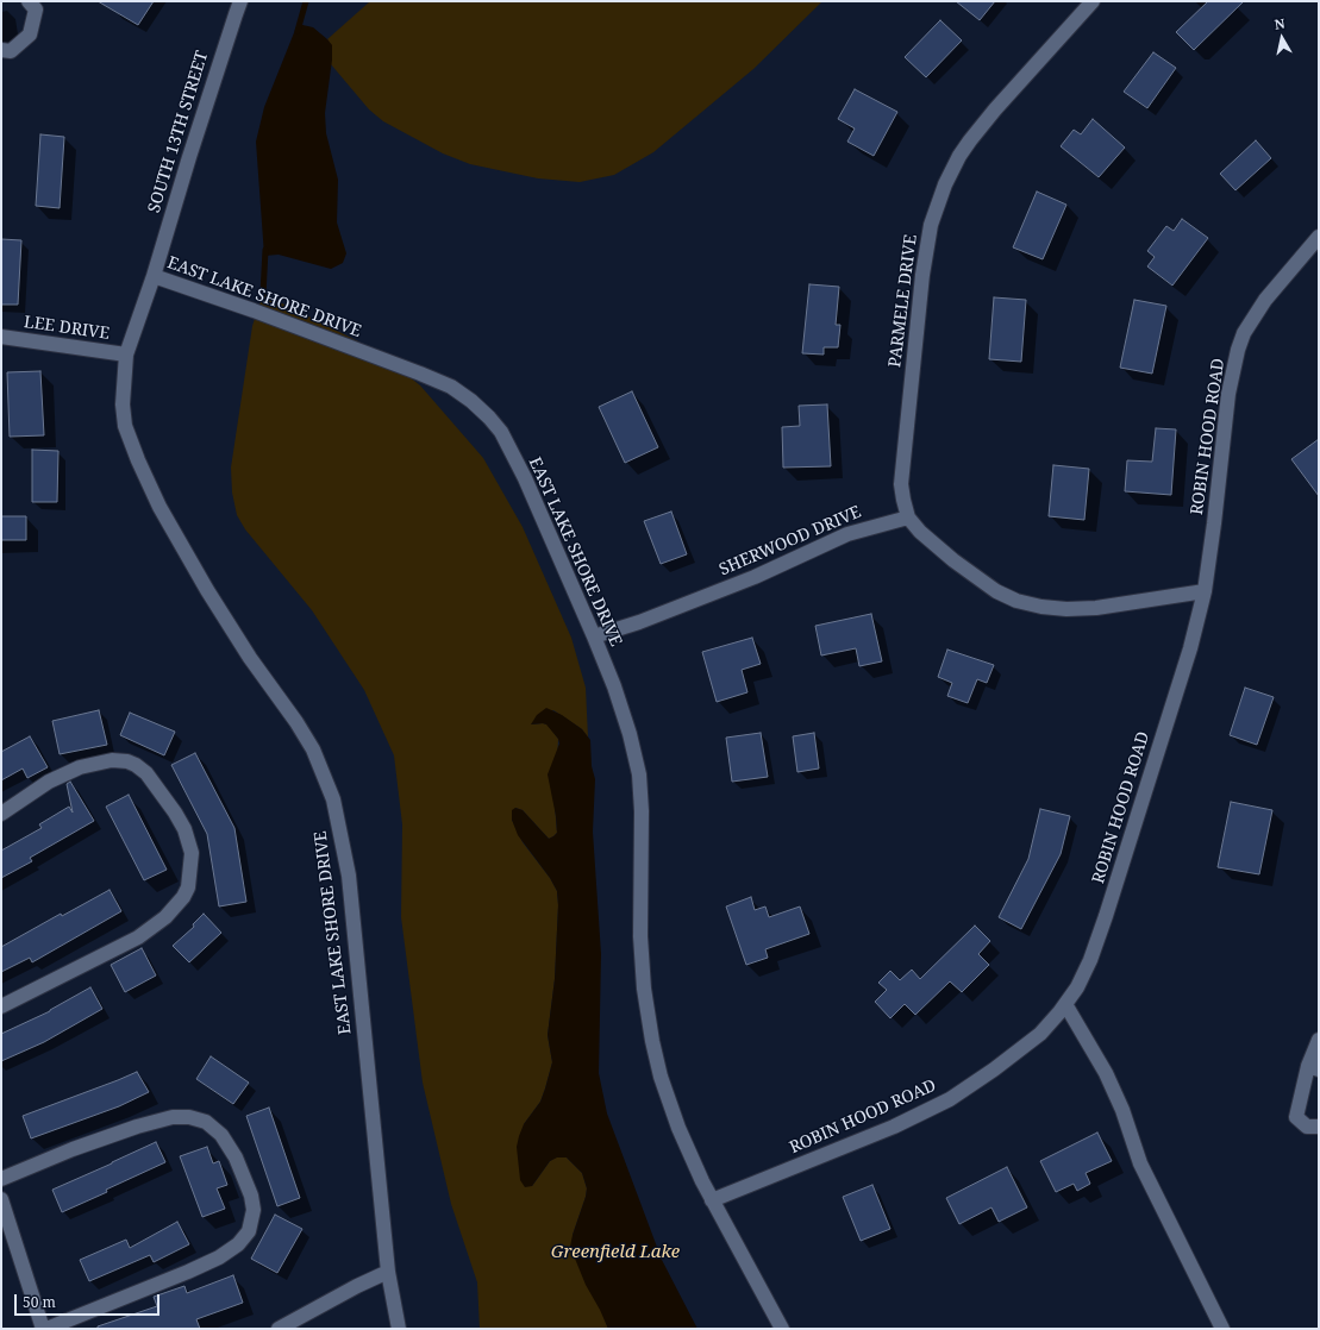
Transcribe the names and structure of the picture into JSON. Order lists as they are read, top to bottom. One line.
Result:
{"streets":{"street":["SOUTH 13TH STREET","EAST LAKE SHORE DRIVE","PARMELE DRIVE","LEE DRIVE","ROBIN HOOD ROAD","SHERWOOD DRIVE"]},"crossings":[["SOUTH 13TH STREET","EAST LAKE SHORE DRIVE"],["EAST LAKE SHORE DRIVE","LEE DRIVE"],["EAST LAKE SHORE DRIVE","ROBIN HOOD ROAD"],["EAST LAKE SHORE DRIVE","SHERWOOD DRIVE"],["PARMELE DRIVE","SHERWOOD DRIVE"]],"water":["Greenfield Lake"],"scale_bar":"50 m","north":"top"}
